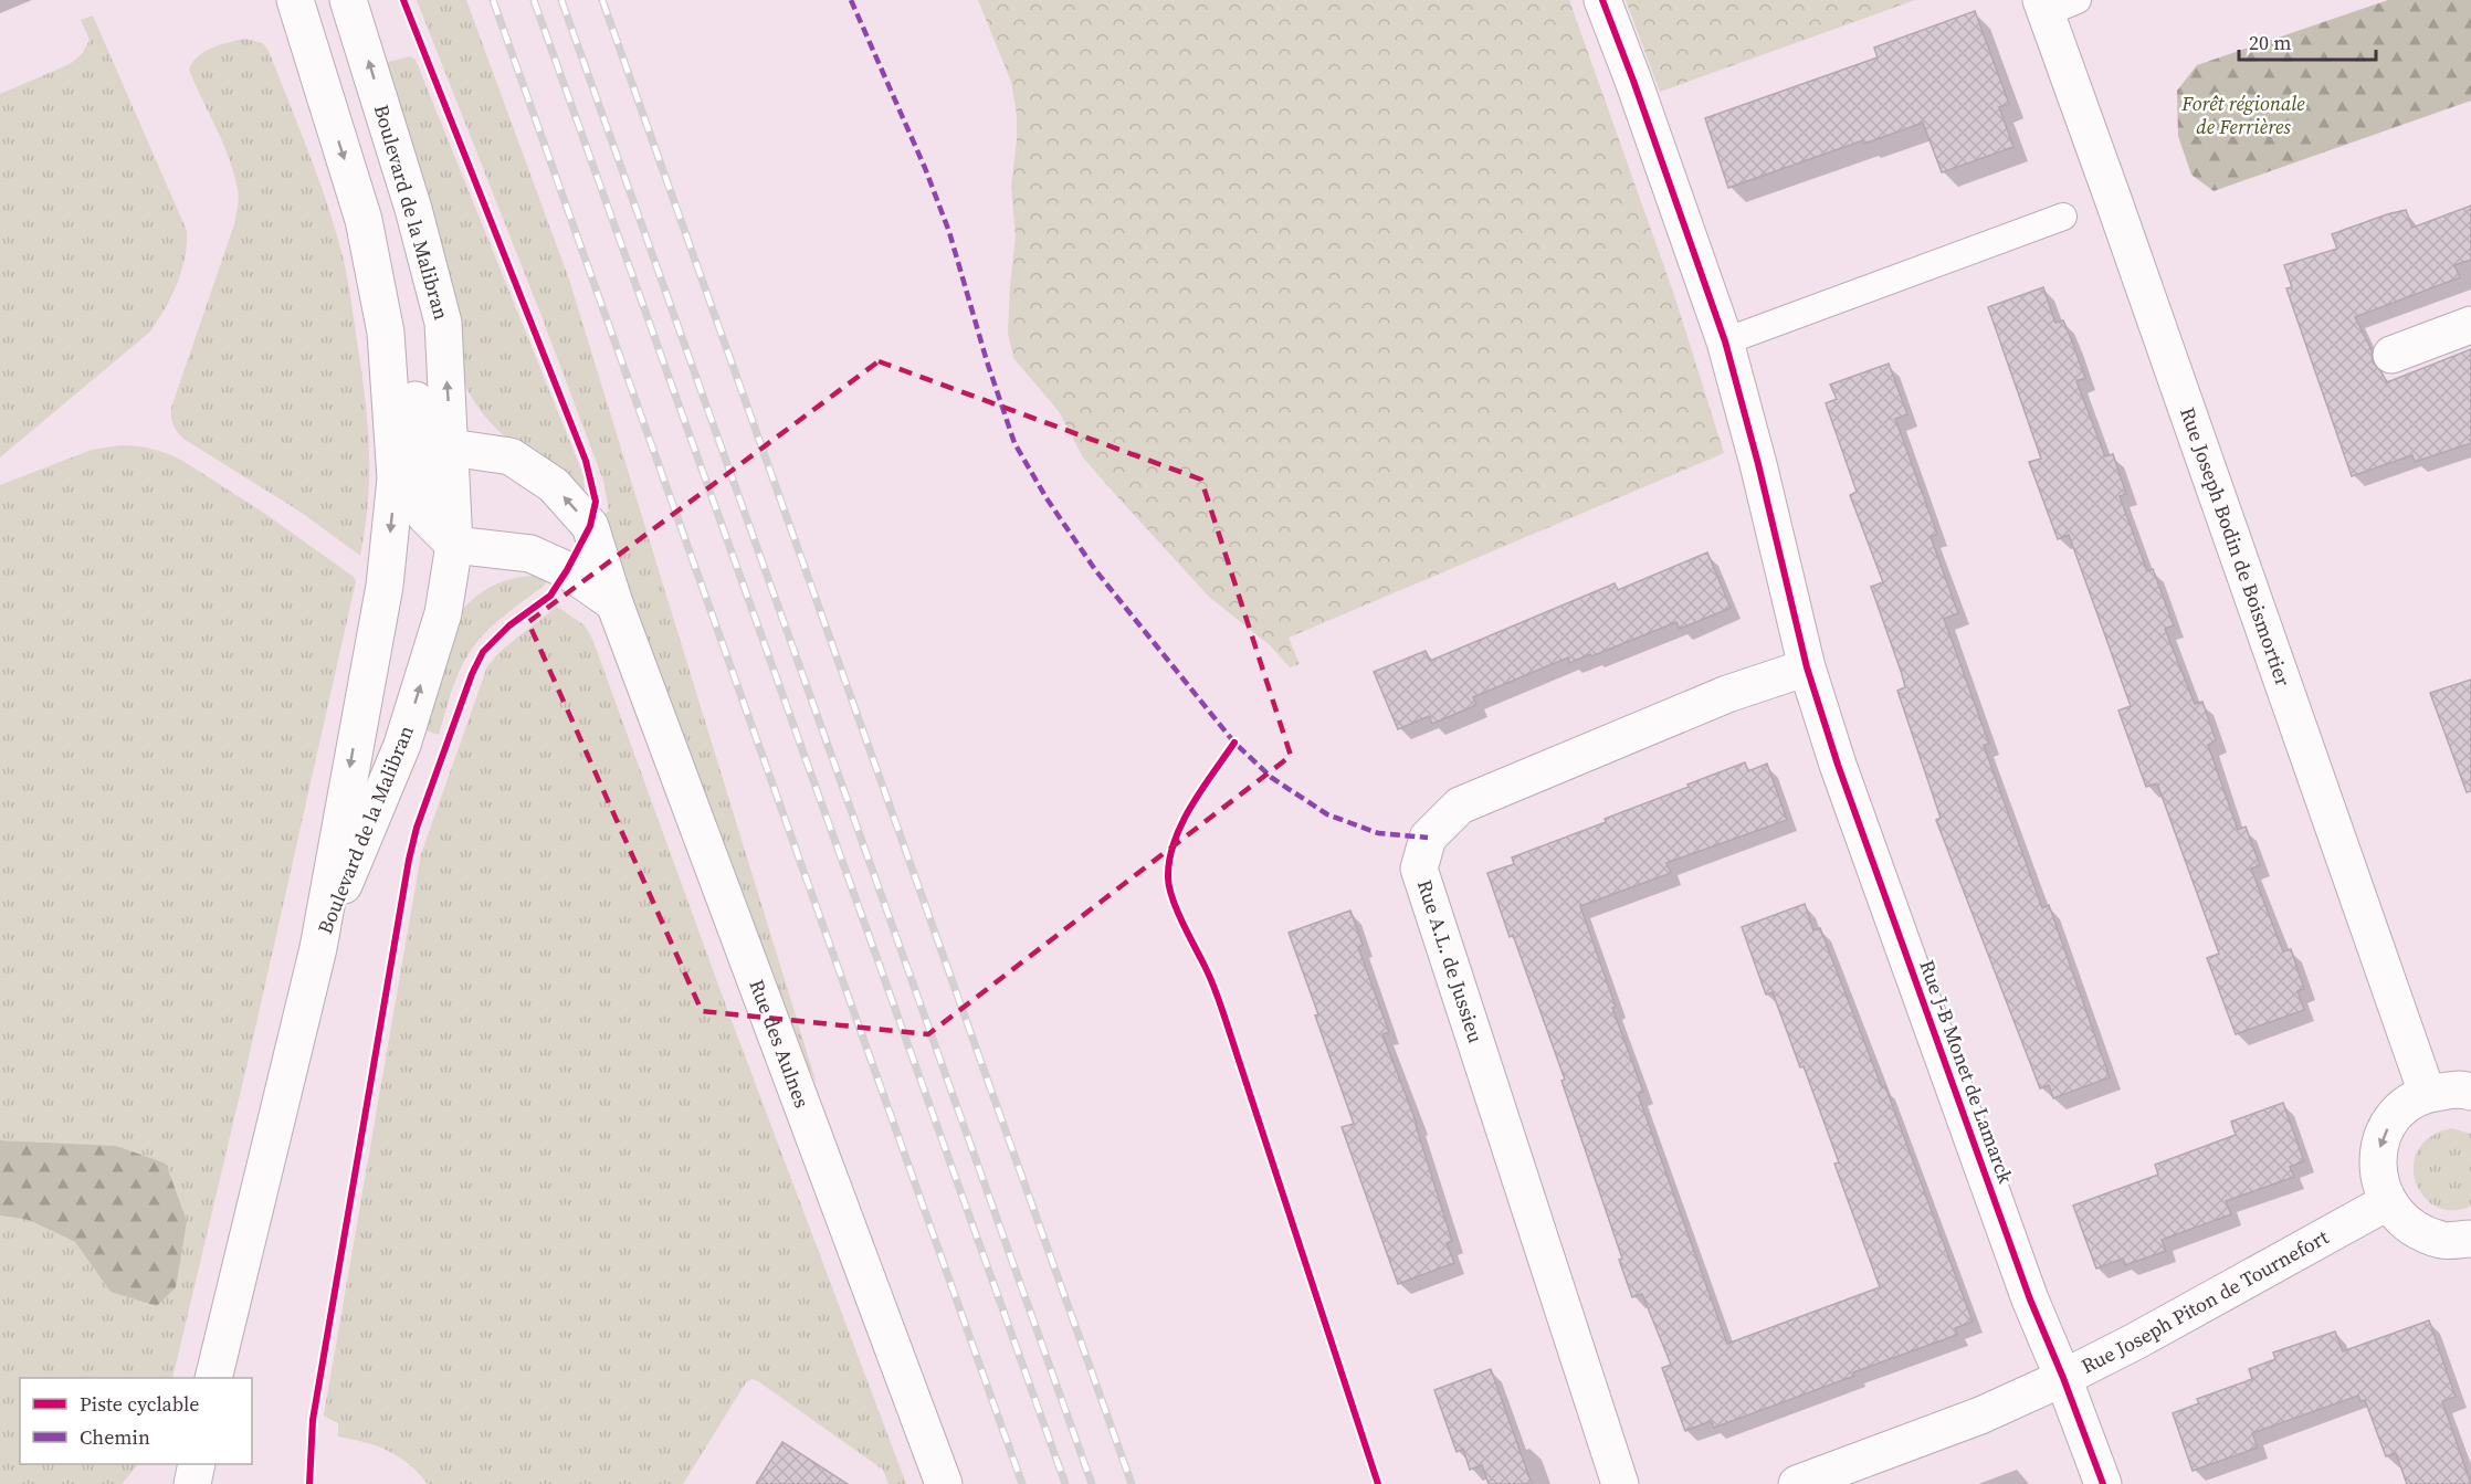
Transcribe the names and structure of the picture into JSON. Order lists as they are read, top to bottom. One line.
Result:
{"streets":{"street":["Boulevard de la Malibran","Rue Joseph Bodin de Boismortier","Rue A.L. de Jussieu","Rue des Aulnes","Rue J-B Monet de Lamarck","Rue Joseph Piton de Tournefort"]},"crossings":[["Boulevard de la Malibran","Rue des Aulnes"],["Rue A.L. de Jussieu","Rue J-B Monet de Lamarck"],["Rue J-B Monet de Lamarck","Rue Joseph Piton de Tournefort"]],"parks":["Forêt régionale de Ferrières"],"legend":["Piste cyclable","Chemin"],"scale_bar":"20 m"}
